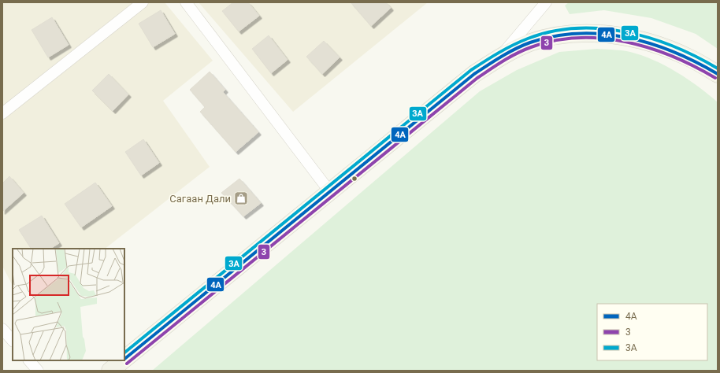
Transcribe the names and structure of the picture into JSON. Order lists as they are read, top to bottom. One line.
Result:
{"places":{"shop":["Сагаан Дали"]},"lines":["transit line 3А","transit line 4А","transit line 3"],"legend":["4А","3","3А"]}
